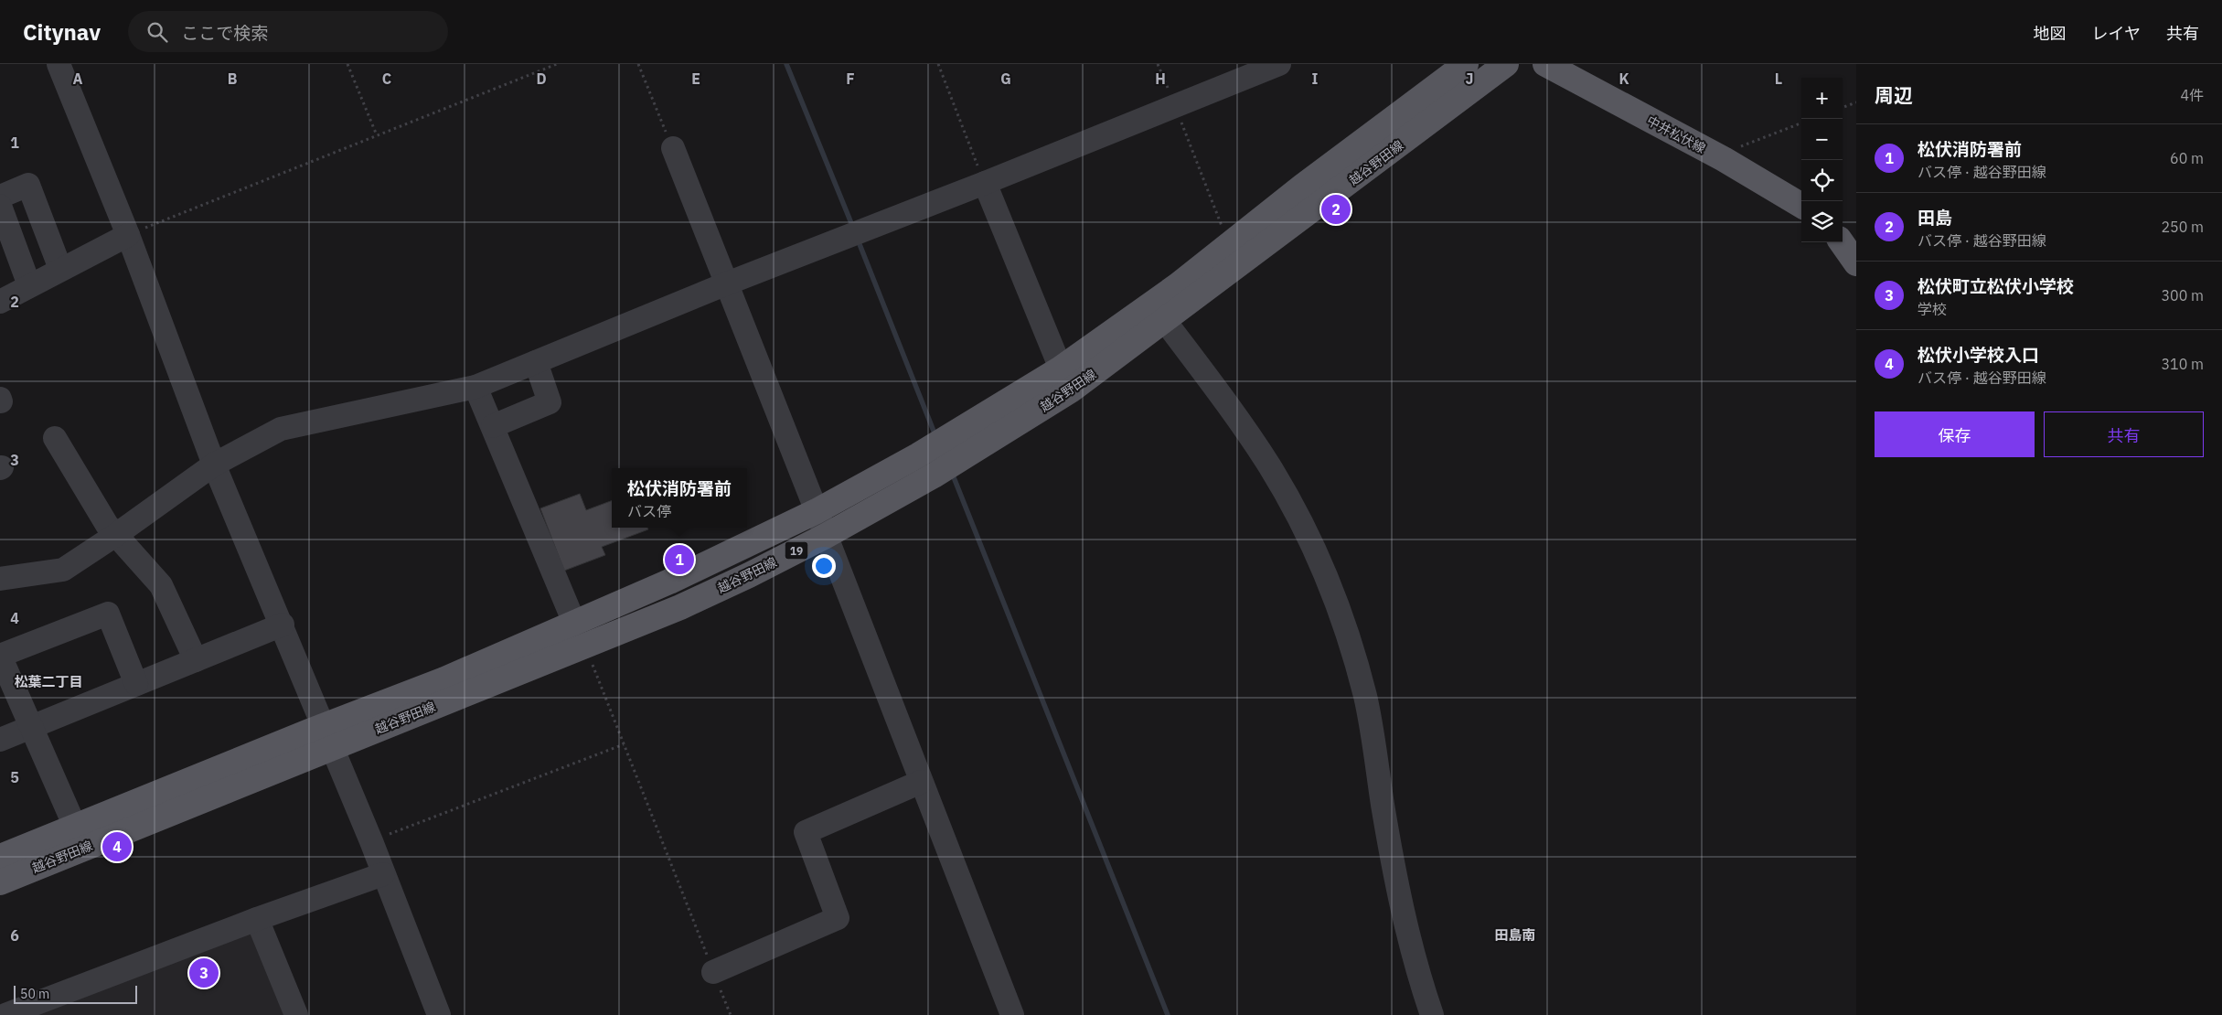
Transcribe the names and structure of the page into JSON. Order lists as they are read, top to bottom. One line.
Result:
{"streets":{"main road":["中井松伏線","越谷野田線","19"]},"districts":["松葉二丁目","田島南"],"scale_bar":"50 m","page":{"header":"Citynav","search":"ここで検索","nav":["地図","レイヤ","共有"],"heading":["周辺","4件"],"map_buttons":["+","−"],"list":[{"mark":"1","name":"松伏消防署前","note":"バス停 · 越谷野田線","value":"60 m"},{"mark":"2","name":"田島","note":"バス停 · 越谷野田線","value":"250 m"},{"mark":"3","name":"松伏町立松伏小学校","note":"学校","value":"300 m"},{"mark":"4","name":"松伏小学校入口","note":"バス停 · 越谷野田線","value":"310 m"}],"pins":["2","1","4","3"],"buttons":["保存","共有"],"popup":["松伏消防署前","バス停"],"scale":"50 m"},"grid":{"columns":["A","B","C","D","E","F","G","H","I","J","K","L"],"rows":["1","2","3","4","5","6"]}}
